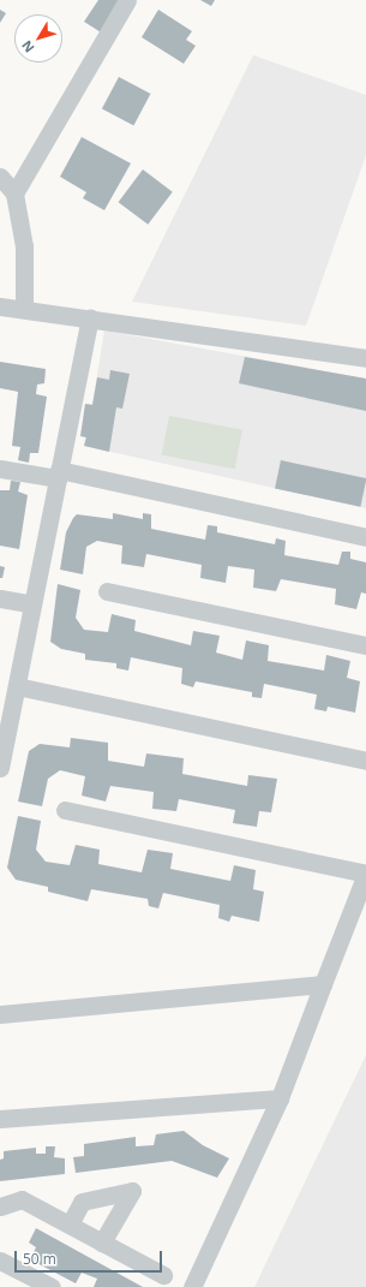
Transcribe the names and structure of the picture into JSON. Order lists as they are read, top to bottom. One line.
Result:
{"scale_bar":"50 m","north":"bottom left"}
